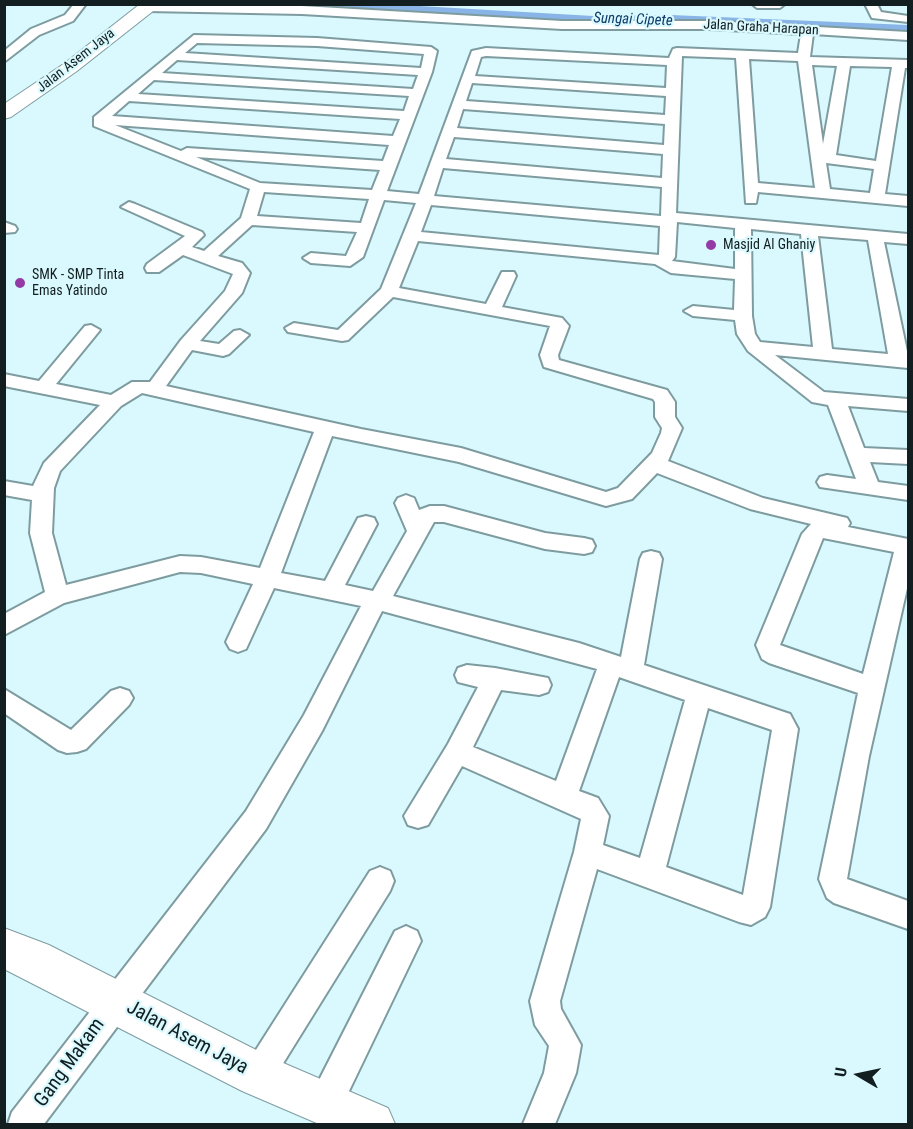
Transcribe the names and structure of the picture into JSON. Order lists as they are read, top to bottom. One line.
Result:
{"streets":{"main road":["Jalan Asem Jaya"],"street":["Jalan Graha Harapan","Gang Makam"]},"crossings":[["Jalan Graha Harapan","Jalan Asem Jaya"],["Jalan Asem Jaya","Gang Makam"]],"water":["Sungai Cipete"],"places":["Masjid Al Ghaniy","SMK - SMP Tinta Emas Yatindo"],"north":"left"}
